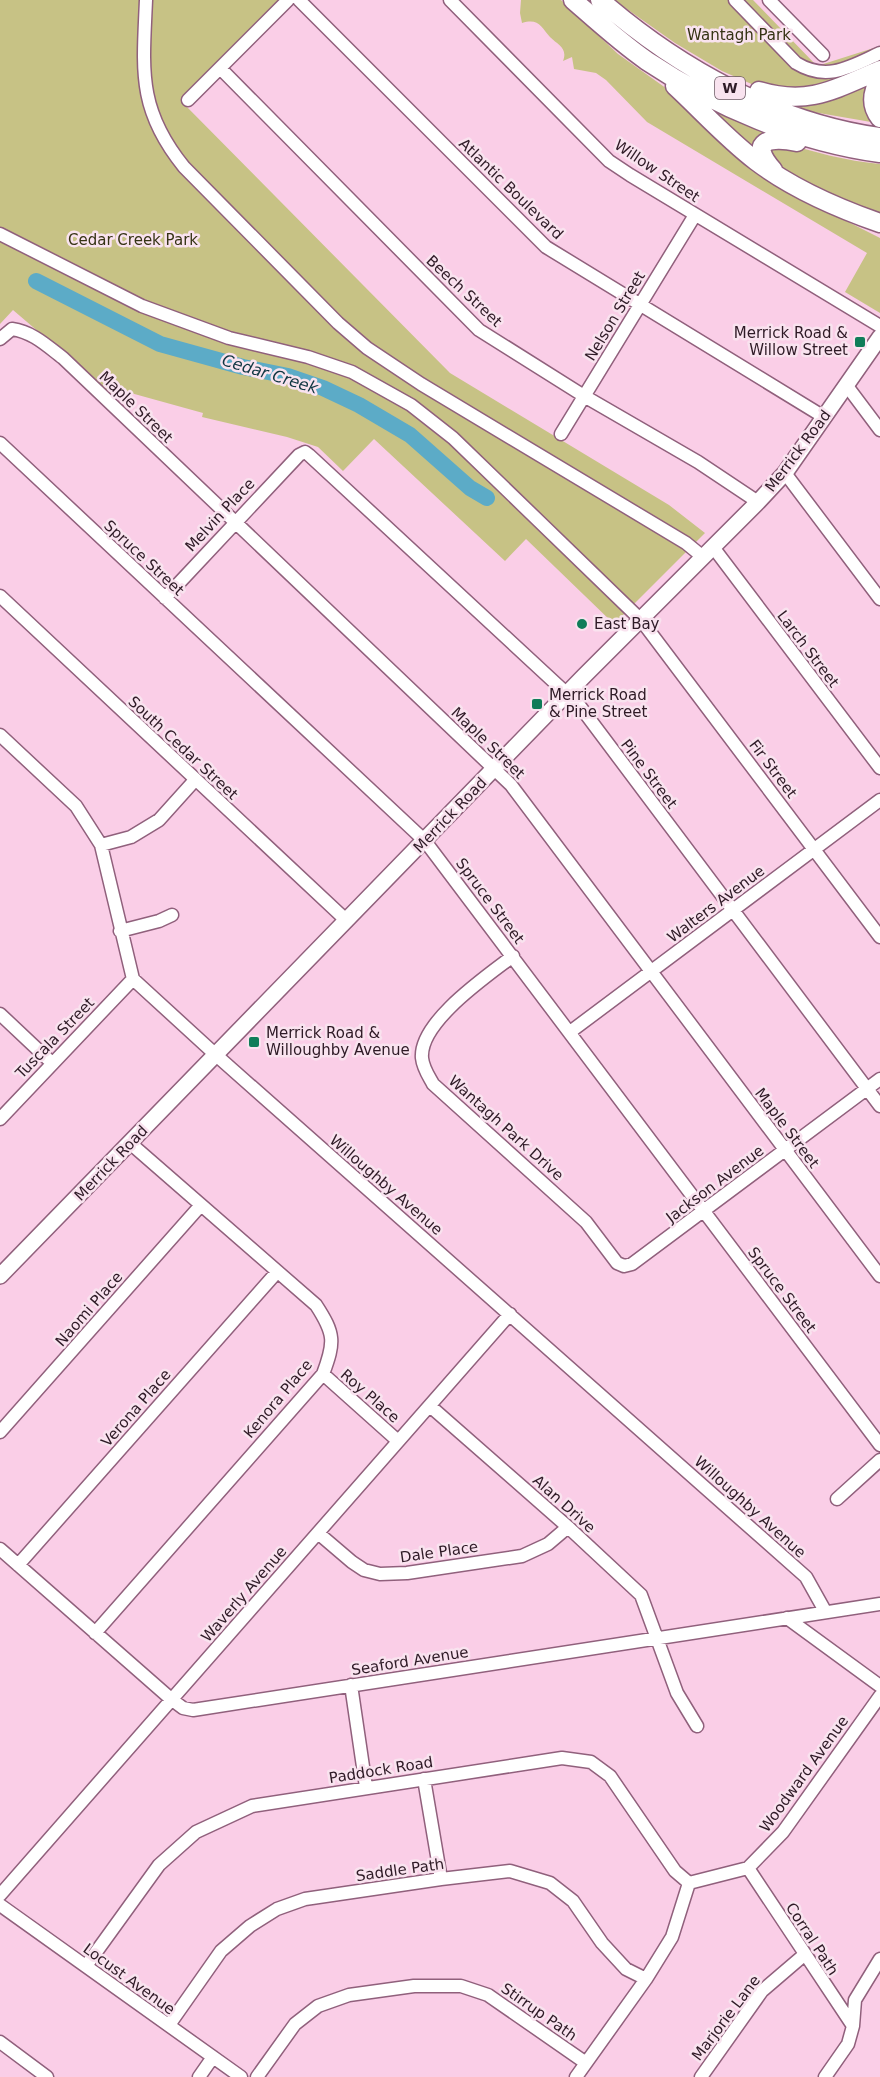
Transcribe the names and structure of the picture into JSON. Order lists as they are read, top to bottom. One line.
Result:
{"streets":{"highway":["W"],"main road":["Merrick Road"],"street":["Willow Street","Atlantic Boulevard","Beech Street","Nelson Street","Maple Street","Melvin Place","Spruce Street","Larch Street","South Cedar Street","Fir Street","Pine Street","Walters Avenue","Tuscala Street","Wantagh Park Drive","Jackson Avenue","Willoughby Avenue","Naomi Place","Roy Place","Kenora Place","Verona Place","Alan Drive","Dale Place","Waverly Avenue","Seaford Avenue","Paddock Road","Woodward Avenue","Saddle Path","Corral Path","Locust Avenue","Stirrup Path","Marjorie Lane"]},"crossings":[["Willow Street","Nelson Street"],["Atlantic Boulevard","Nelson Street"],["Atlantic Boulevard","Merrick Road"],["Beech Street","Nelson Street"],["Beech Street","Merrick Road"],["Maple Street","Merrick Road"],["Maple Street","Melvin Place"],["Maple Street","Walters Avenue"],["Maple Street","Jackson Avenue"],["Merrick Road","Spruce Street"],["Merrick Road","Larch Street"],["Merrick Road","South Cedar Street"],["Merrick Road","Fir Street"],["Merrick Road","Pine Street"],["Merrick Road","Willoughby Avenue"],["Merrick Road","Kenora Place"],["Melvin Place","Spruce Street"],["Melvin Place","Pine Street"],["Spruce Street","Walters Avenue"],["Spruce Street","Wantagh Park Drive"],["Spruce Street","Jackson Avenue"],["Fir Street","Walters Avenue"],["Pine Street","Walters Avenue"],["Pine Street","Jackson Avenue"],["Tuscala Street","Willoughby Avenue"],["Wantagh Park Drive","Jackson Avenue"],["Willoughby Avenue","Waverly Avenue"],["Willoughby Avenue","Seaford Avenue"],["Naomi Place","Kenora Place"],["Roy Place","Kenora Place"],["Roy Place","Waverly Avenue"],["Kenora Place","Verona Place"],["Kenora Place","Seaford Avenue"],["Verona Place","Seaford Avenue"],["Alan Drive","Dale Place"],["Alan Drive","Waverly Avenue"],["Alan Drive","Seaford Avenue"],["Dale Place","Waverly Avenue"],["Waverly Avenue","Seaford Avenue"],["Paddock Road","Locust Avenue"],["Woodward Avenue","Corral Path"],["Saddle Path","Locust Avenue"],["Corral Path","Marjorie Lane"]],"water":["Cedar Creek"],"parks":["Wantagh Park","Cedar Creek Park"],"places":{"transit":["Merrick Road & Willow Street","Merrick Road & Pine Street","Merrick Road & Willoughby Avenue"],"other":["East Bay"]}}
